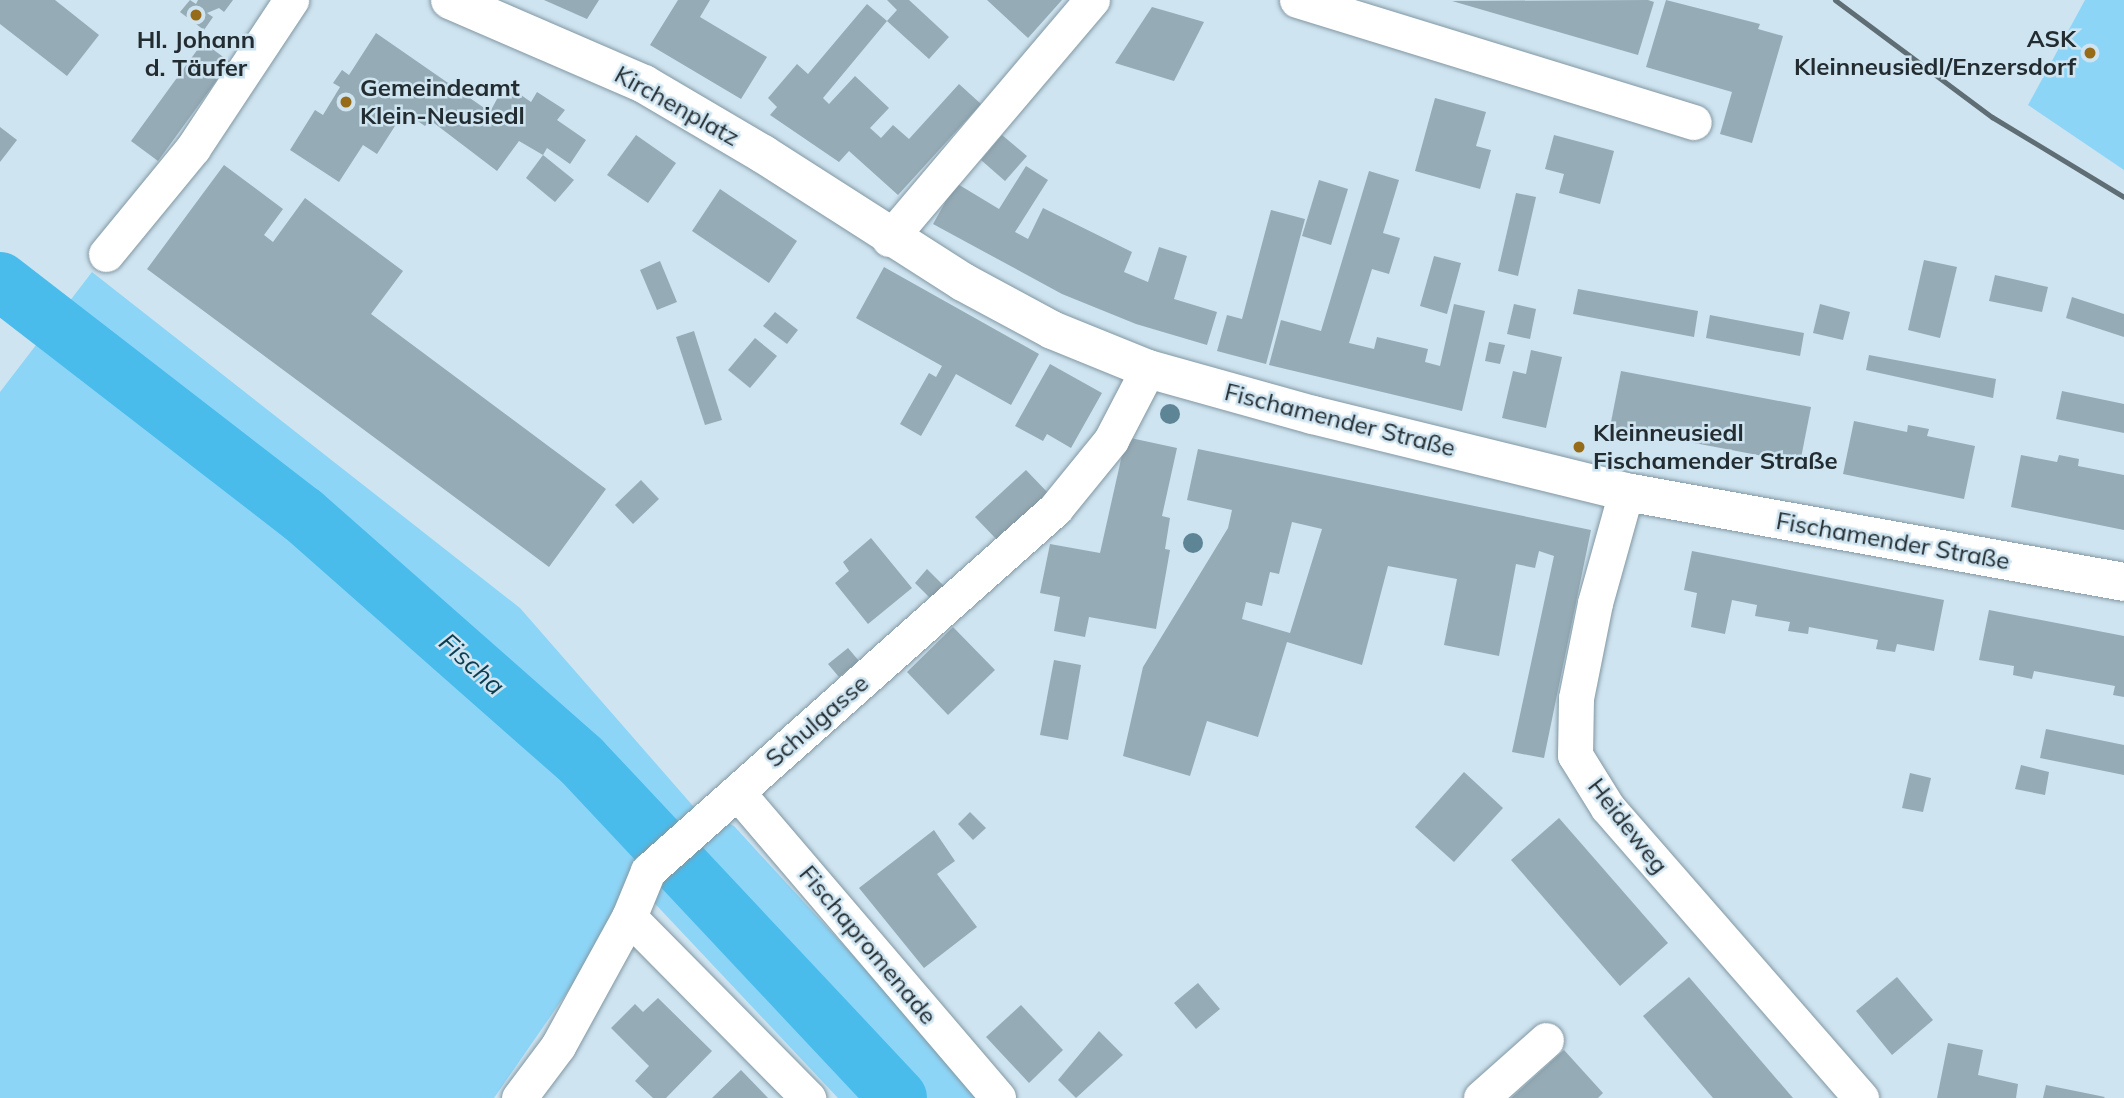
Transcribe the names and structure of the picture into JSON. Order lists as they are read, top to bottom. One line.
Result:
{"streets":{"main road":["Kirchenplatz","Fischamender Straße"],"street":["Schulgasse","Heideweg","Fischapromenade"]},"crossings":[["Kirchenplatz","Fischamender Straße"],["Fischamender Straße","Schulgasse"],["Fischamender Straße","Heideweg"],["Schulgasse","Fischapromenade"]],"water":["Fischa"],"places":["Hl. Johann d. Täufer","ASK Kleinneusiedl/Enzersdorf","Gemeindeamt Klein-Neusiedl","Kleinneusiedl Fischamender Straße"]}
